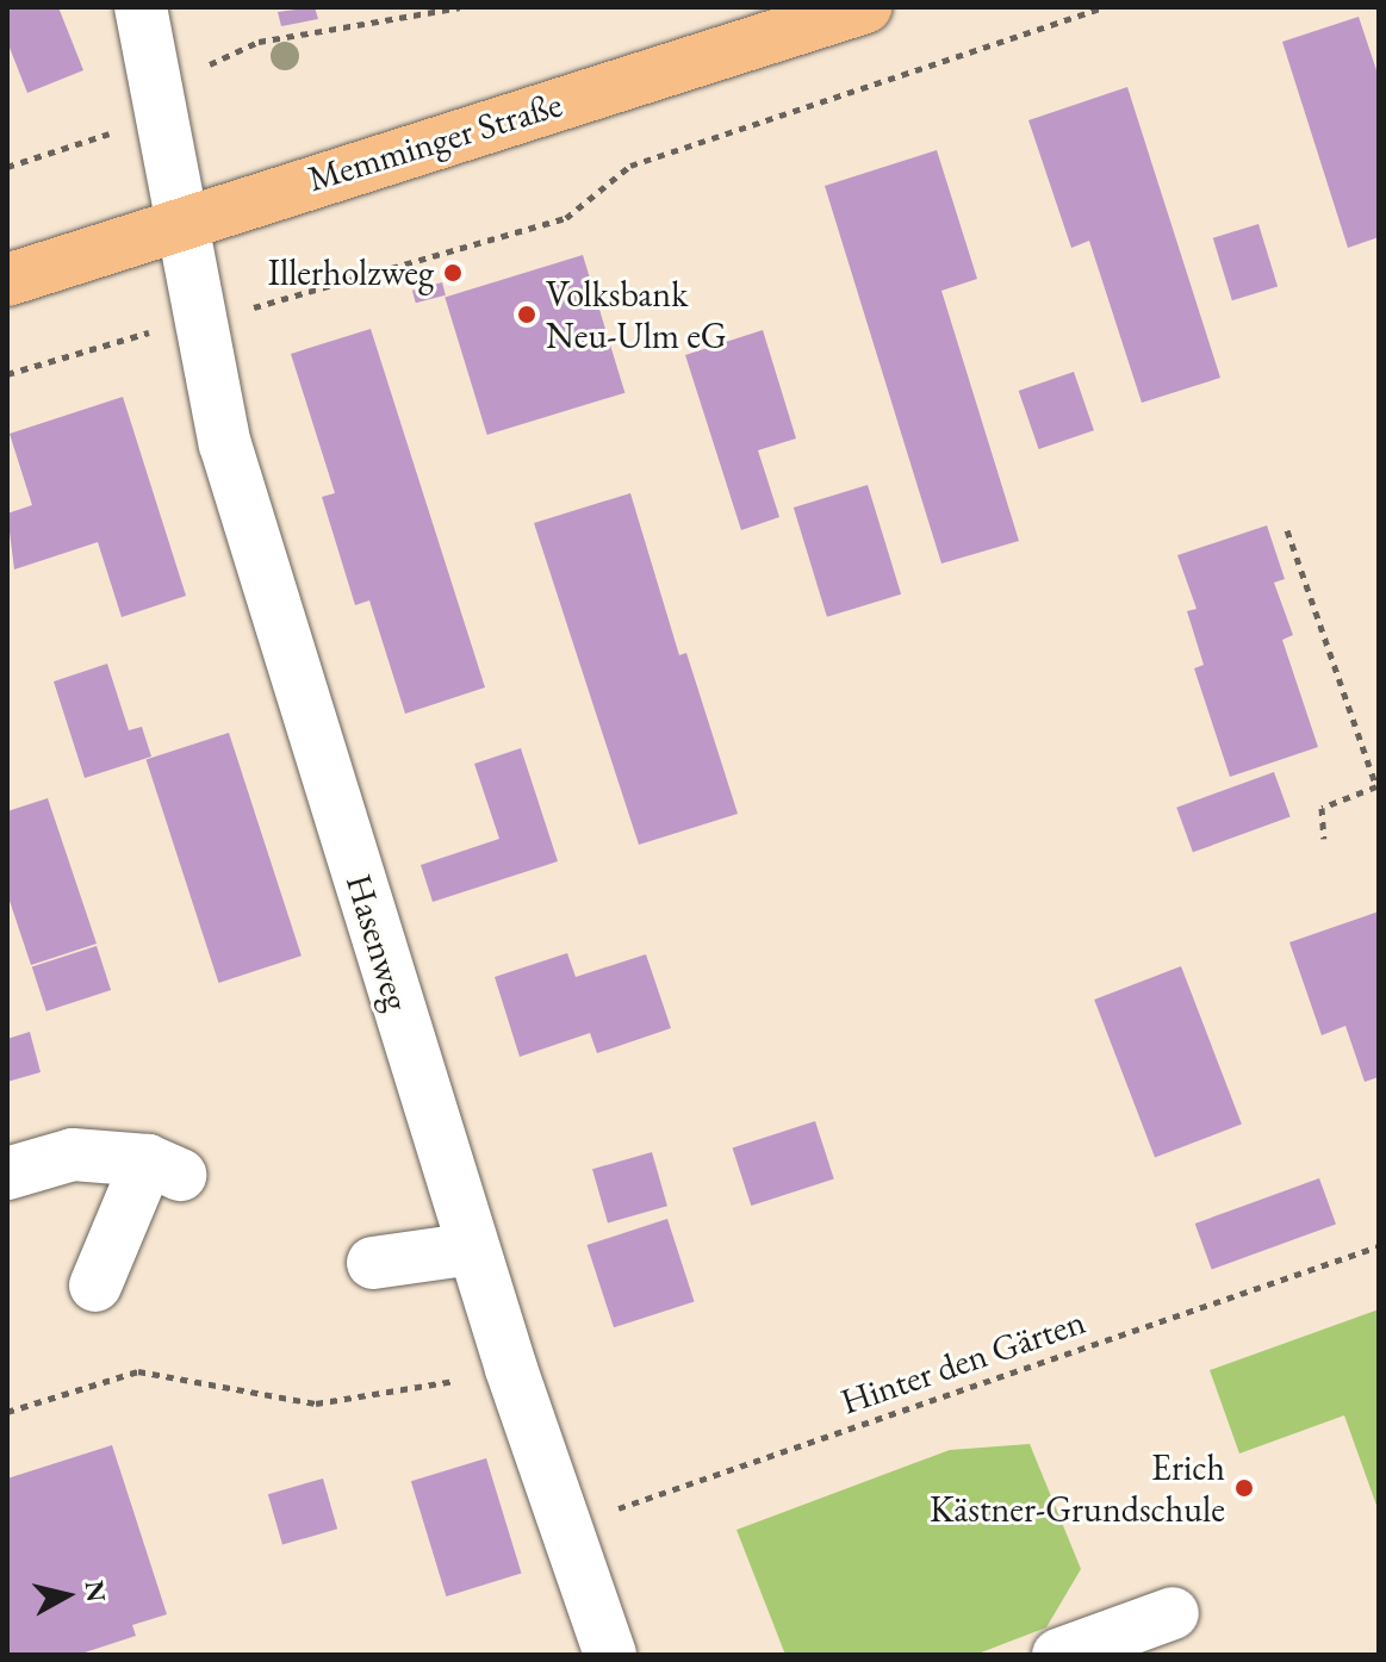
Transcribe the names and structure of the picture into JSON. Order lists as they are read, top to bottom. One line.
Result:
{"streets":{"main road":["Memminger Straße"],"street":["Hasenweg"],"path":["Hinter den Gärten"]},"crossings":[["Memminger Straße","Hasenweg"],["Hasenweg","Hinter den Gärten"]],"places":["Illerholzweg","Volksbank Neu-Ulm eG","Erich Kästner-Grundschule"],"north":"right"}
